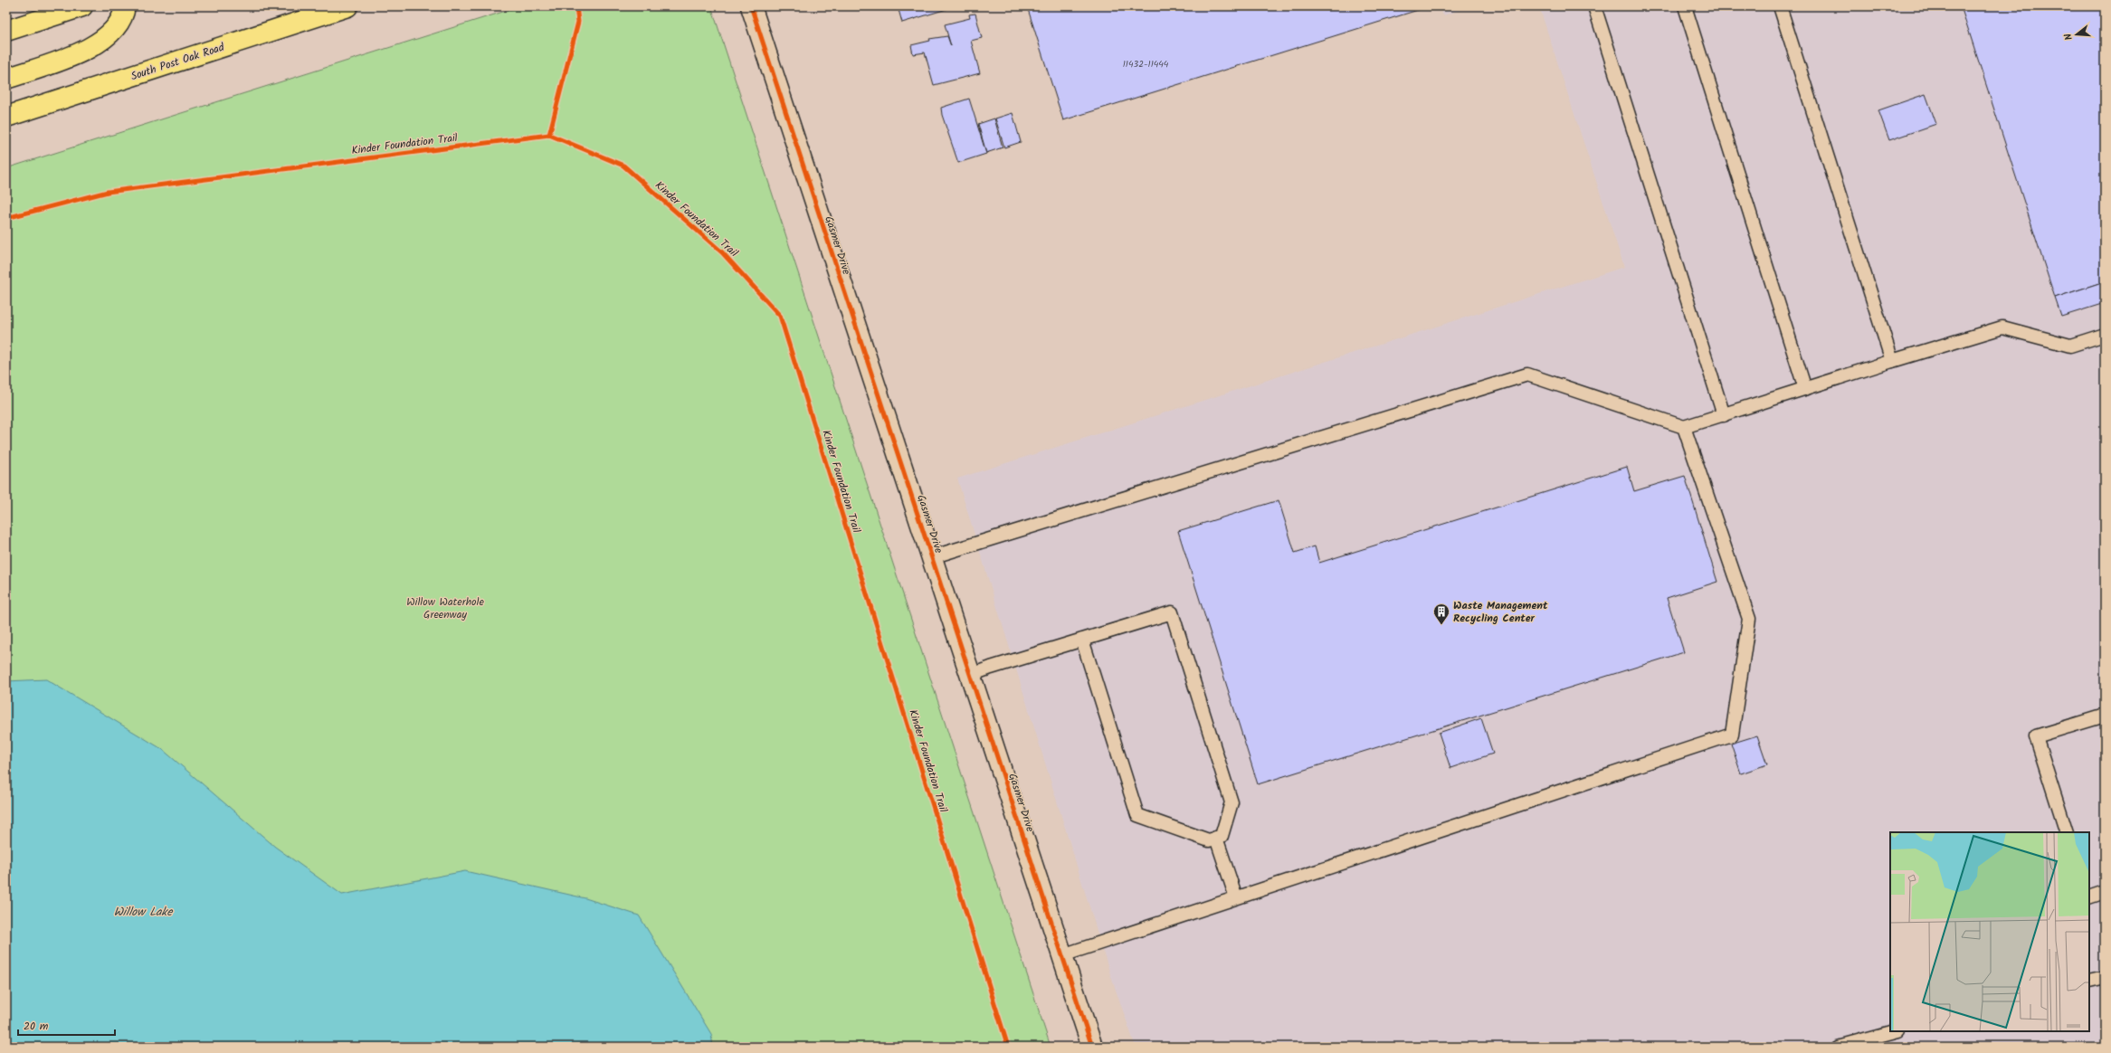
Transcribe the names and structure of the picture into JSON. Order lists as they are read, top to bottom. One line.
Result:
{"streets":{"highway":["South Post Oak Road"],"street":["Gasmer Drive"],"cycle path":["Kinder Foundation Trail"]},"water":["Willow Lake"],"parks":["Willow Waterhole Greenway"],"places":{"building":["Waste Management Recycling Center"]},"house_numbers":["11432-11444"],"scale_bar":"20 m","north":"left"}
